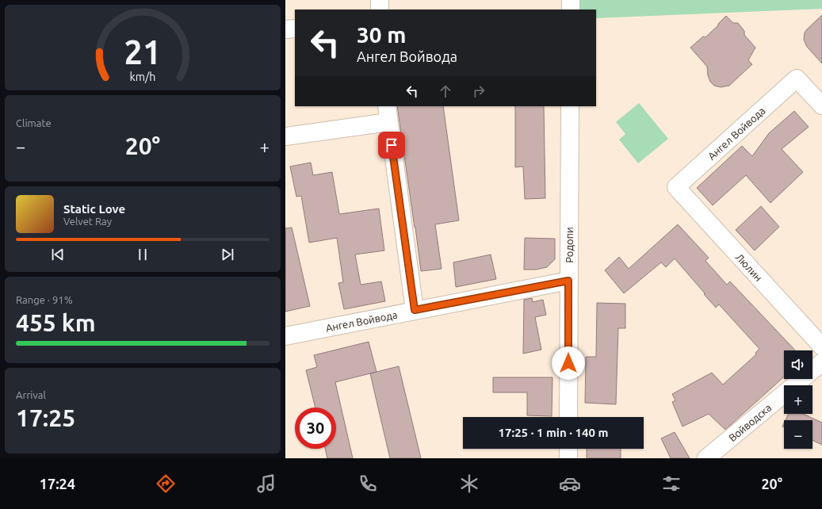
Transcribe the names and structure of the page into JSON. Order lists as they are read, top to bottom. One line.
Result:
{"streets":{"street":["Ангел Войвода","Родопи","Люлин","Войводска"]},"crossings":[["Ангел Войвода","Родопи"],["Ангел Войвода","Люлин"]],"page":{"turn":["30 m","Ангел Войвода"],"tile":["Climate",["Range · 91%","455 km"],["Arrival","17:25"]],"heat":["−","20°","+"],"song":["Static Love","Velvet Ray"],"map_buttons":["+","−"],"limit":"30","trip":"17:25 · 1 min · 140 m","tabs":["17:24","20°"],"gauge":["21","km/h"]}}
